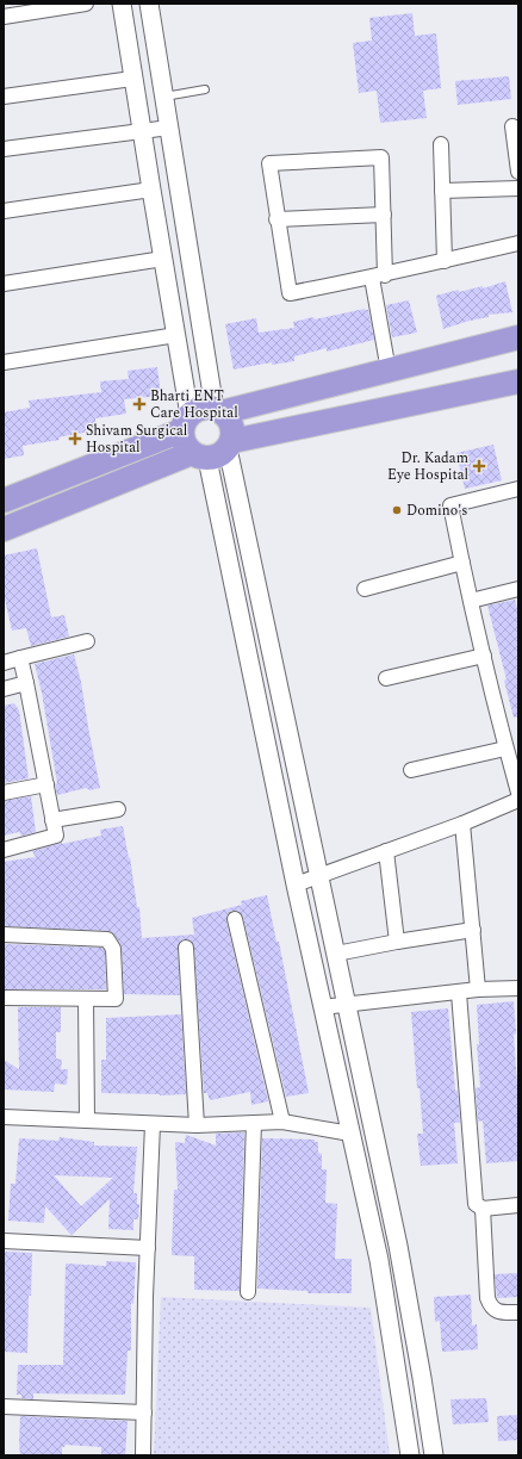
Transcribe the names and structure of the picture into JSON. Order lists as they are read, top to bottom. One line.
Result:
{"places":{"health":["Bharti ENT Care Hospital","Shivam Surgical Hospital","Dr. Kadam Eye Hospital"],"other":["Domino's"]}}
